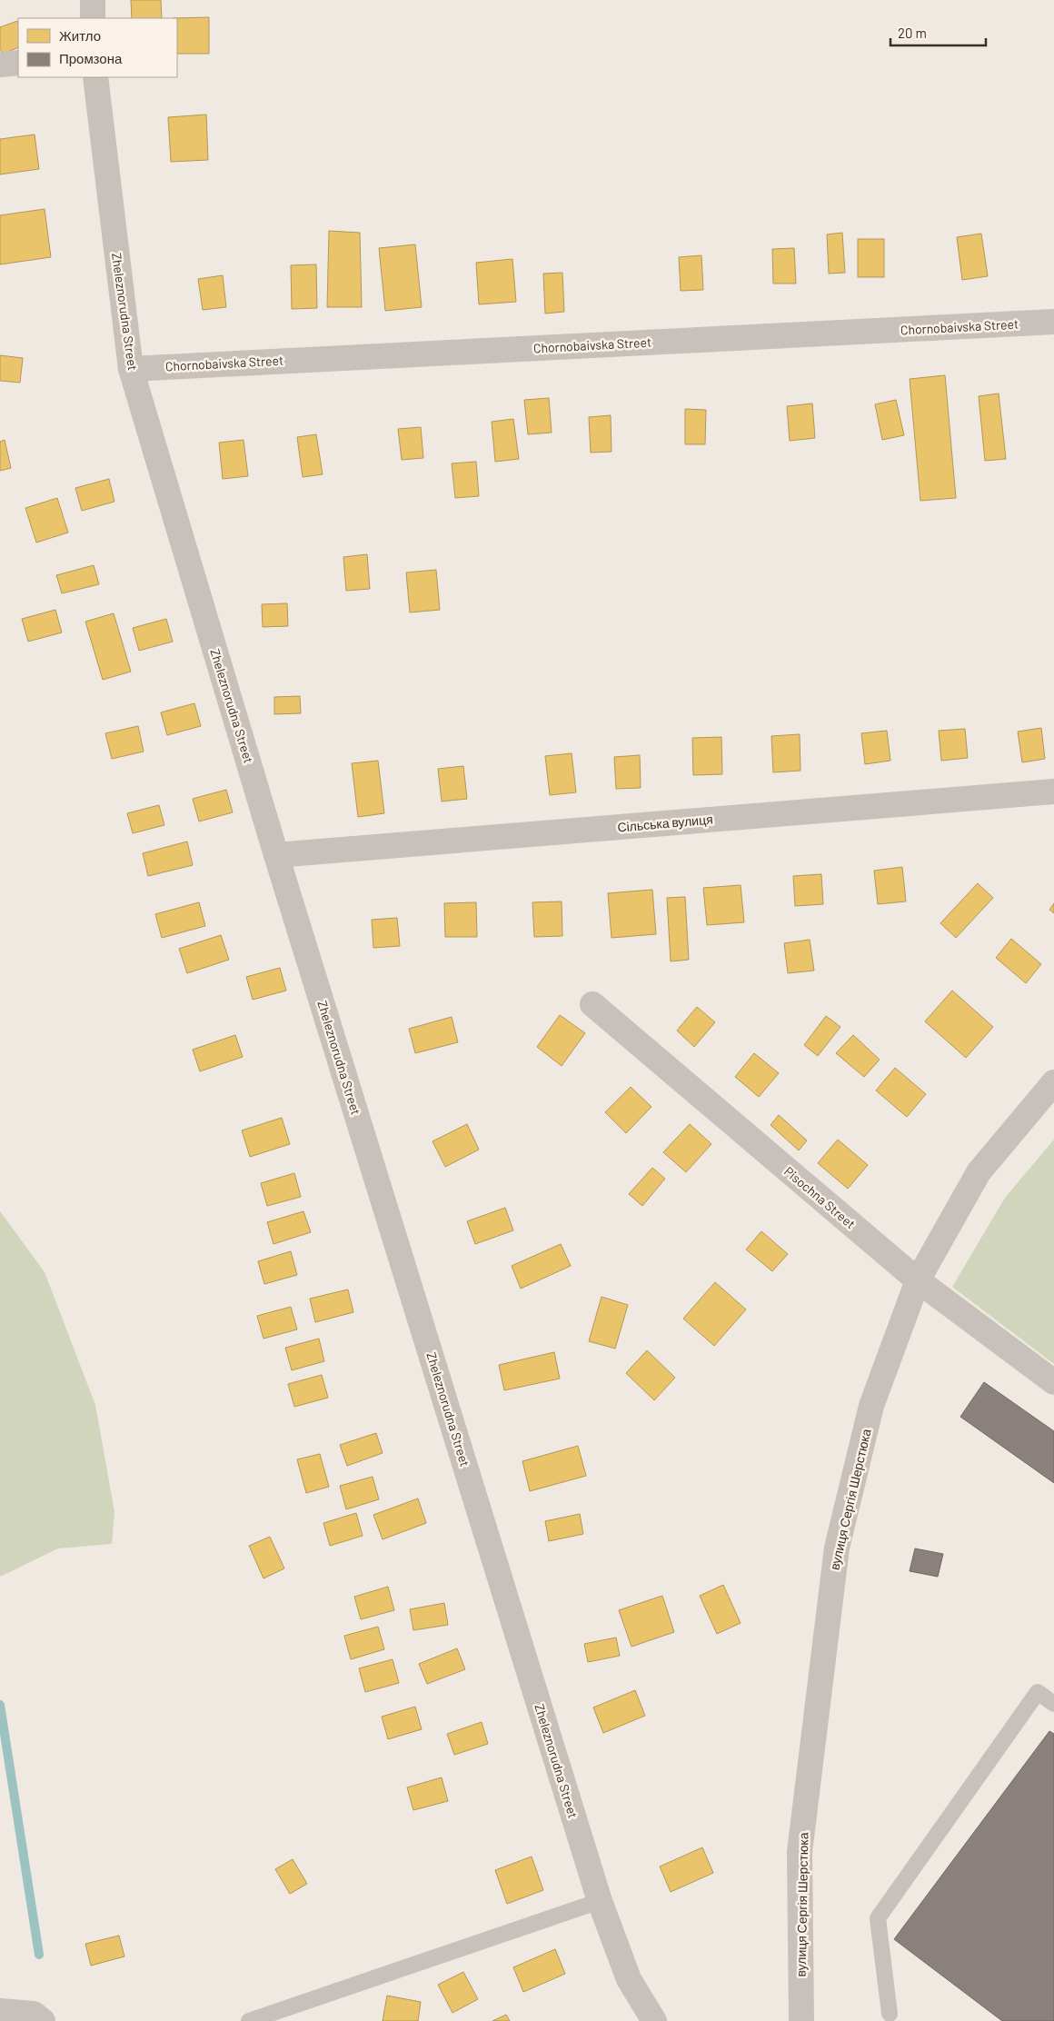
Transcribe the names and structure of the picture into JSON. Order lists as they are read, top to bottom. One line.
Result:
{"streets":{"street":["Zheleznorudna Street","Chornobaivska Street","Сільська вулиця","Pisochna Street","вулиця Сергія Шерстюка"]},"crossings":[["Zheleznorudna Street","Chornobaivska Street"],["Zheleznorudna Street","Сільська вулиця"],["Pisochna Street","вулиця Сергія Шерстюка"]],"legend":["Житло","Промзона"],"scale_bar":"20 m"}
